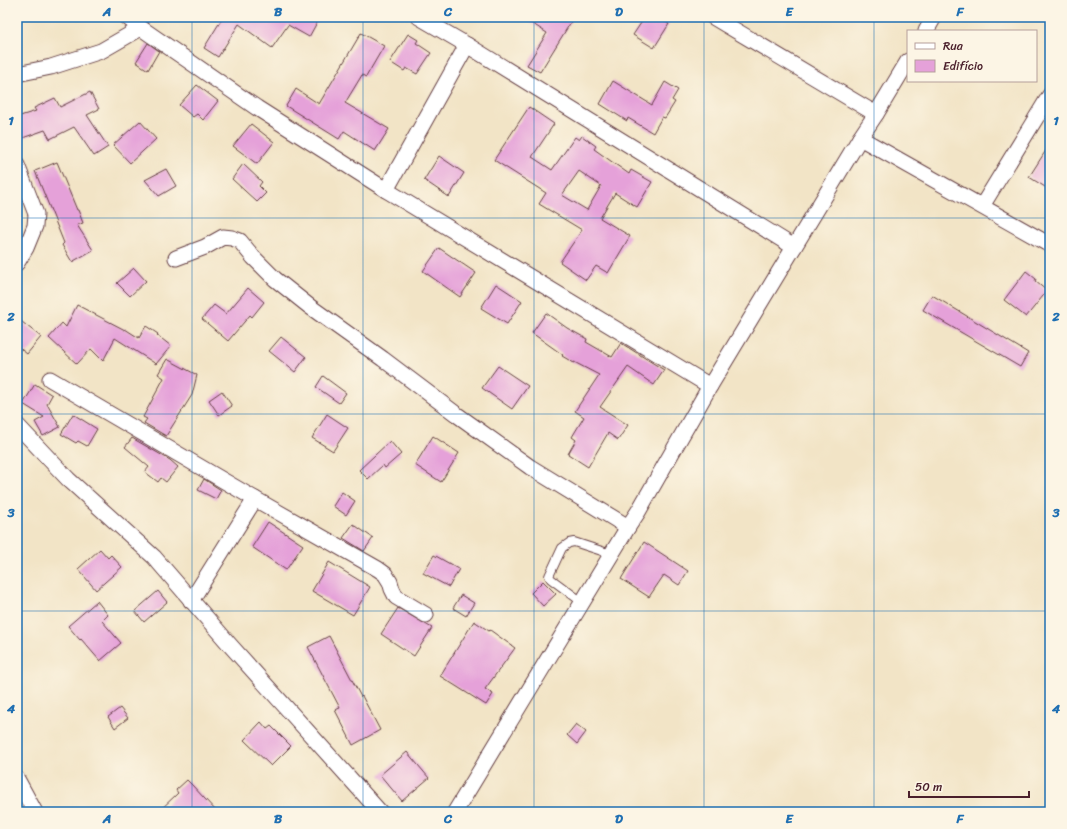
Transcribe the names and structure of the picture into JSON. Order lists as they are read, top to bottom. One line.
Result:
{"legend":["Rua","Edifício"],"scale_bar":"50 m","grid":{"columns":["A","B","C","D","E","F"],"rows":["1","2","3","4"]}}
